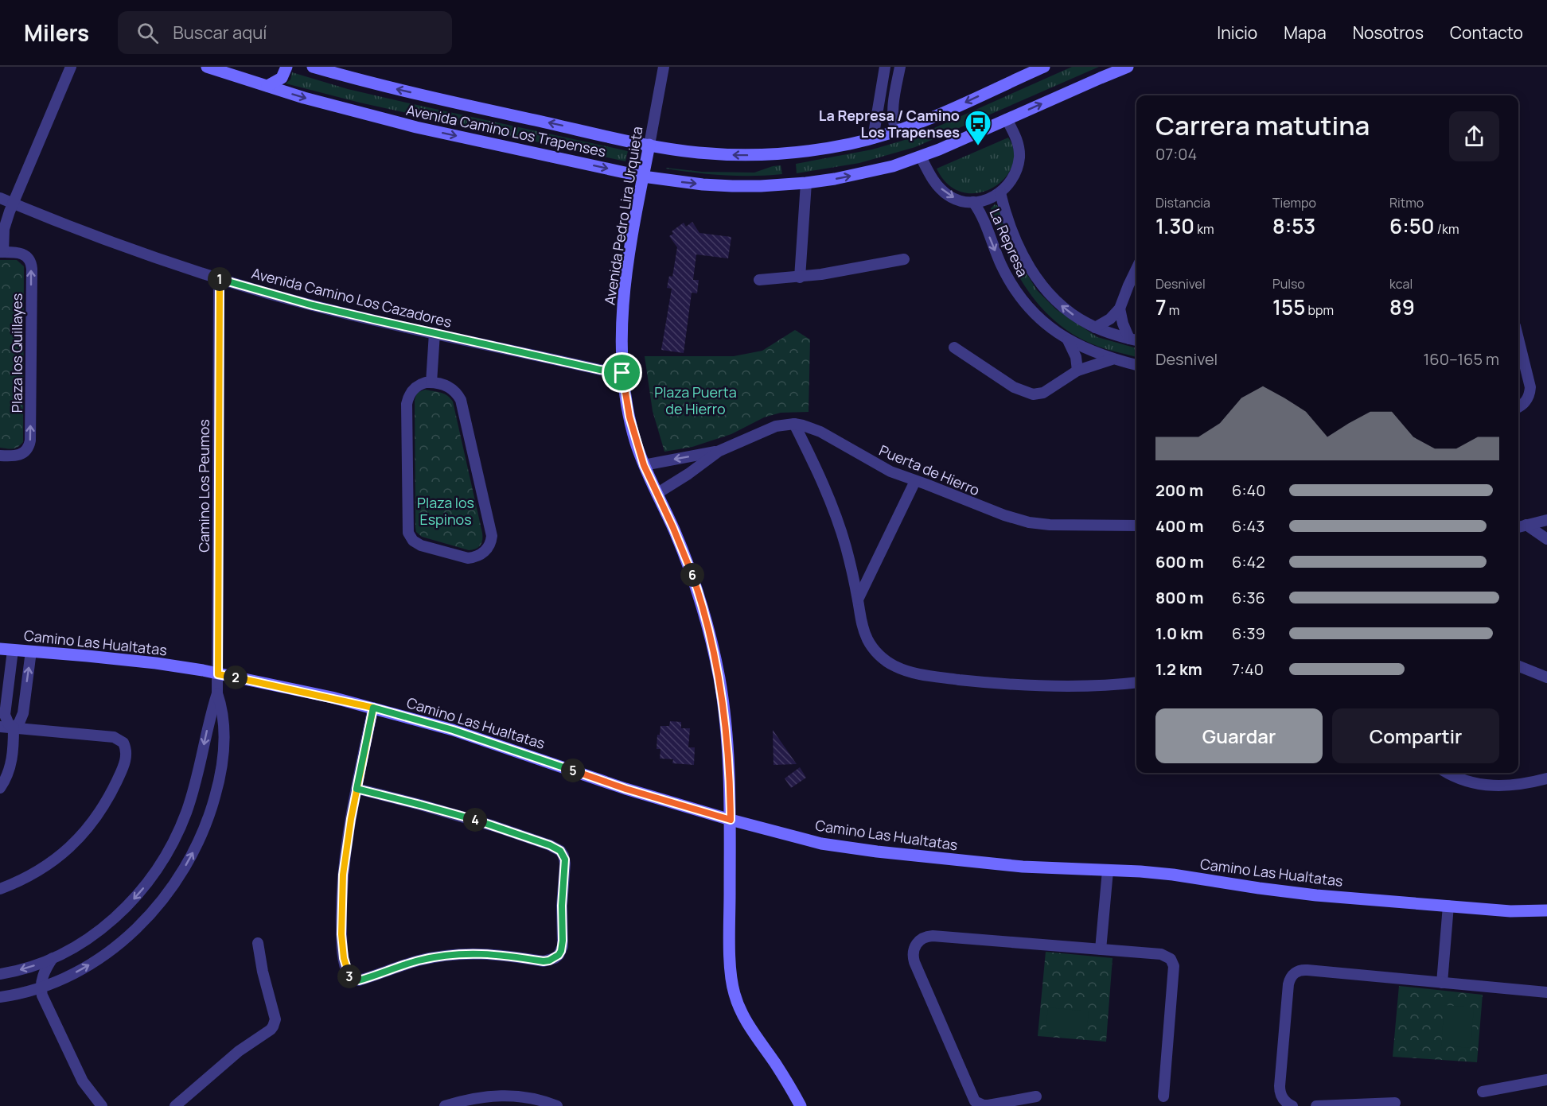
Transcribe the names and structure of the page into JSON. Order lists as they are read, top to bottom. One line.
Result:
{"streets":{"main road":["Avenida Camino Los Trapenses","Avenida Pedro Lira Urquieta","Camino Las Hualtatas"],"street":["La Represa","Avenida Camino Los Cazadores","Plaza los Quillayes","Puerta de Hierro","Camino Los Peumos"]},"crossings":[["Avenida Camino Los Trapenses","Avenida Pedro Lira Urquieta"],["Avenida Camino Los Trapenses","La Represa"],["Avenida Pedro Lira Urquieta","Avenida Camino Los Cazadores"],["Avenida Pedro Lira Urquieta","Puerta de Hierro"],["Avenida Pedro Lira Urquieta","Camino Las Hualtatas"],["Avenida Camino Los Cazadores","Camino Los Peumos"],["Camino Los Peumos","Camino Las Hualtatas"]],"parks":["Plaza Puerta de Hierro","Plaza los Espinos"],"places":{"bus stop":["La Represa / Camino Los Trapenses"]},"page":{"header":"Milers","search":"Buscar aquí","nav":["Inicio","Mapa","Nosotros","Contacto"],"heading":["Carrera matutina","07:04"],"stats":[["Distancia","1.30 km"],["Tiempo","8:53"],["Ritmo","6:50 /km"],["Desnivel","7 m"],["Pulso","155 bpm"],["kcal","89"]],"pins":["1","6","2","5","4","3"],"chart":["Desnivel","160–165 m"],"list":[{"name":"200 m","note":"6:40"},{"name":"400 m","note":"6:43"},{"name":"600 m","note":"6:42"},{"name":"800 m","note":"6:36"},{"name":"1.0 km","note":"6:39"},{"name":"1.2 km","note":"7:40"}],"buttons":["Guardar","Compartir"]}}
